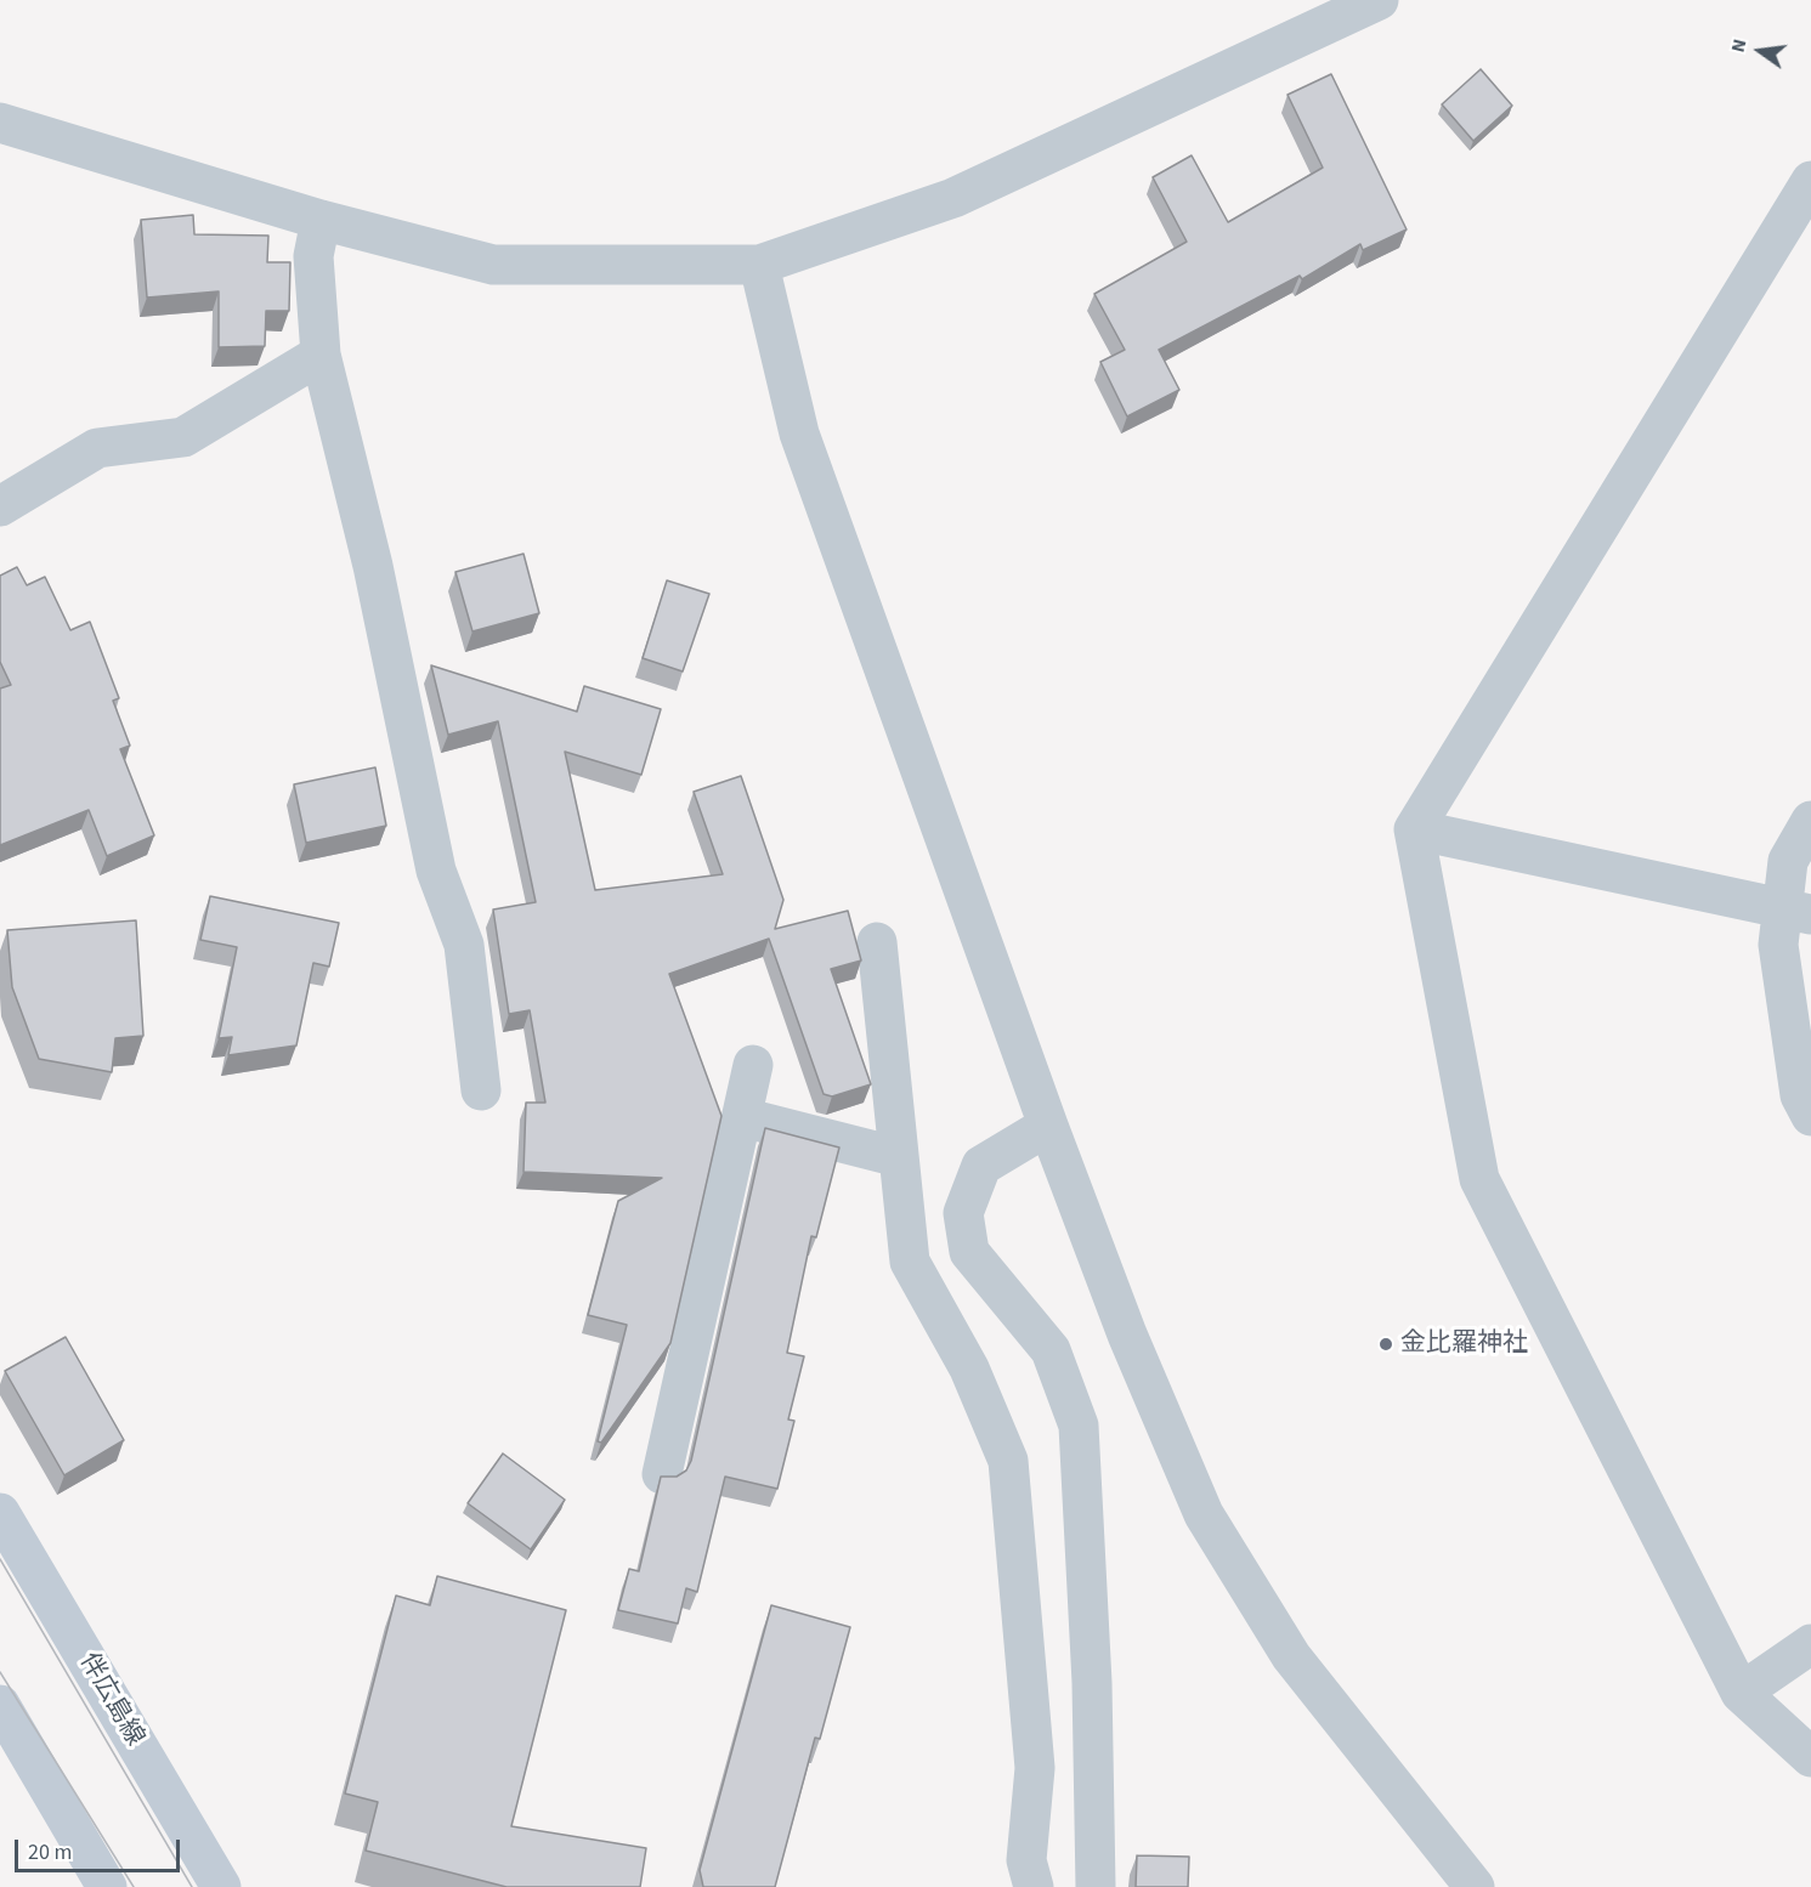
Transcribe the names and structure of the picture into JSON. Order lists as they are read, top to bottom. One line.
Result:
{"streets":{"main road":["伴広島線"]},"places":["金比羅神社"],"scale_bar":"20 m","north":"left"}
